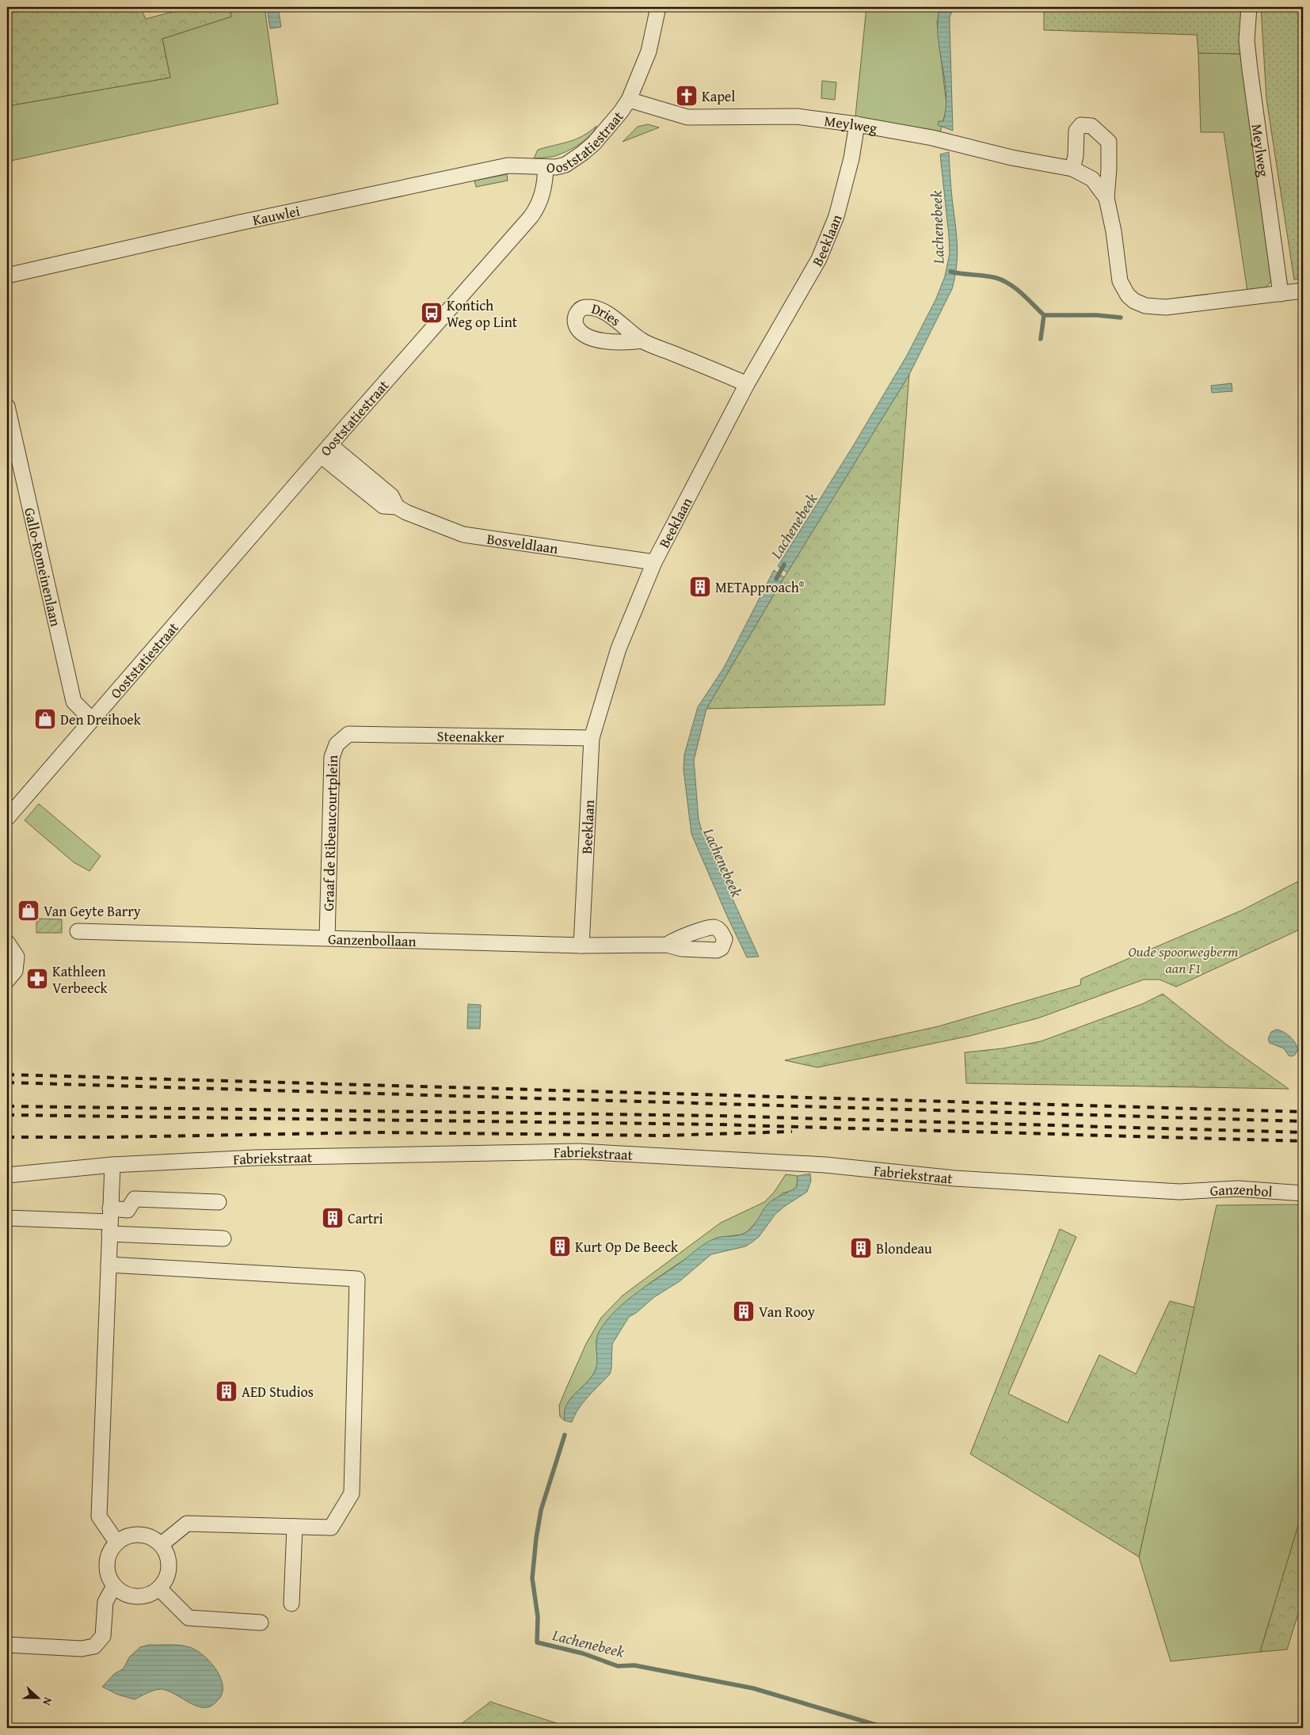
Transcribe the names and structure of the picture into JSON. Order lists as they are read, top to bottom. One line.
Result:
{"streets":{"street":["Meylweg","Ooststatiestraat","Kauwlei","Beeklaan","Bosveldlaan","Gallo-Romeinenlaan","Steenakker","Graaf de Ribeaucourtplein","Ganzenbollaan","Fabriekstraat","Ganzenbol"]},"crossings":[["Meylweg","Ooststatiestraat"],["Meylweg","Beeklaan"],["Ooststatiestraat","Kauwlei"],["Ooststatiestraat","Bosveldlaan"],["Ooststatiestraat","Gallo-Romeinenlaan"],["Beeklaan","Bosveldlaan"],["Beeklaan","Steenakker"],["Beeklaan","Ganzenbollaan"],["Steenakker","Graaf de Ribeaucourtplein"],["Graaf de Ribeaucourtplein","Ganzenbollaan"],["Fabriekstraat","Ganzenbol"]],"water":["Lachenebeek"],"parks":["Oude spoorwegberm aan F1"],"places":{"church":["Kapel"],"bus stop":["Kontich Weg op Lint"],"building":["METApproach®","Cartri","Kurt Op De Beeck","Blondeau","Van Rooy","AED Studios"],"shop":["Den Dreihoek","Van Geyte Barry"],"pharmacy":["Kathleen Verbeeck"]},"north":"right"}
